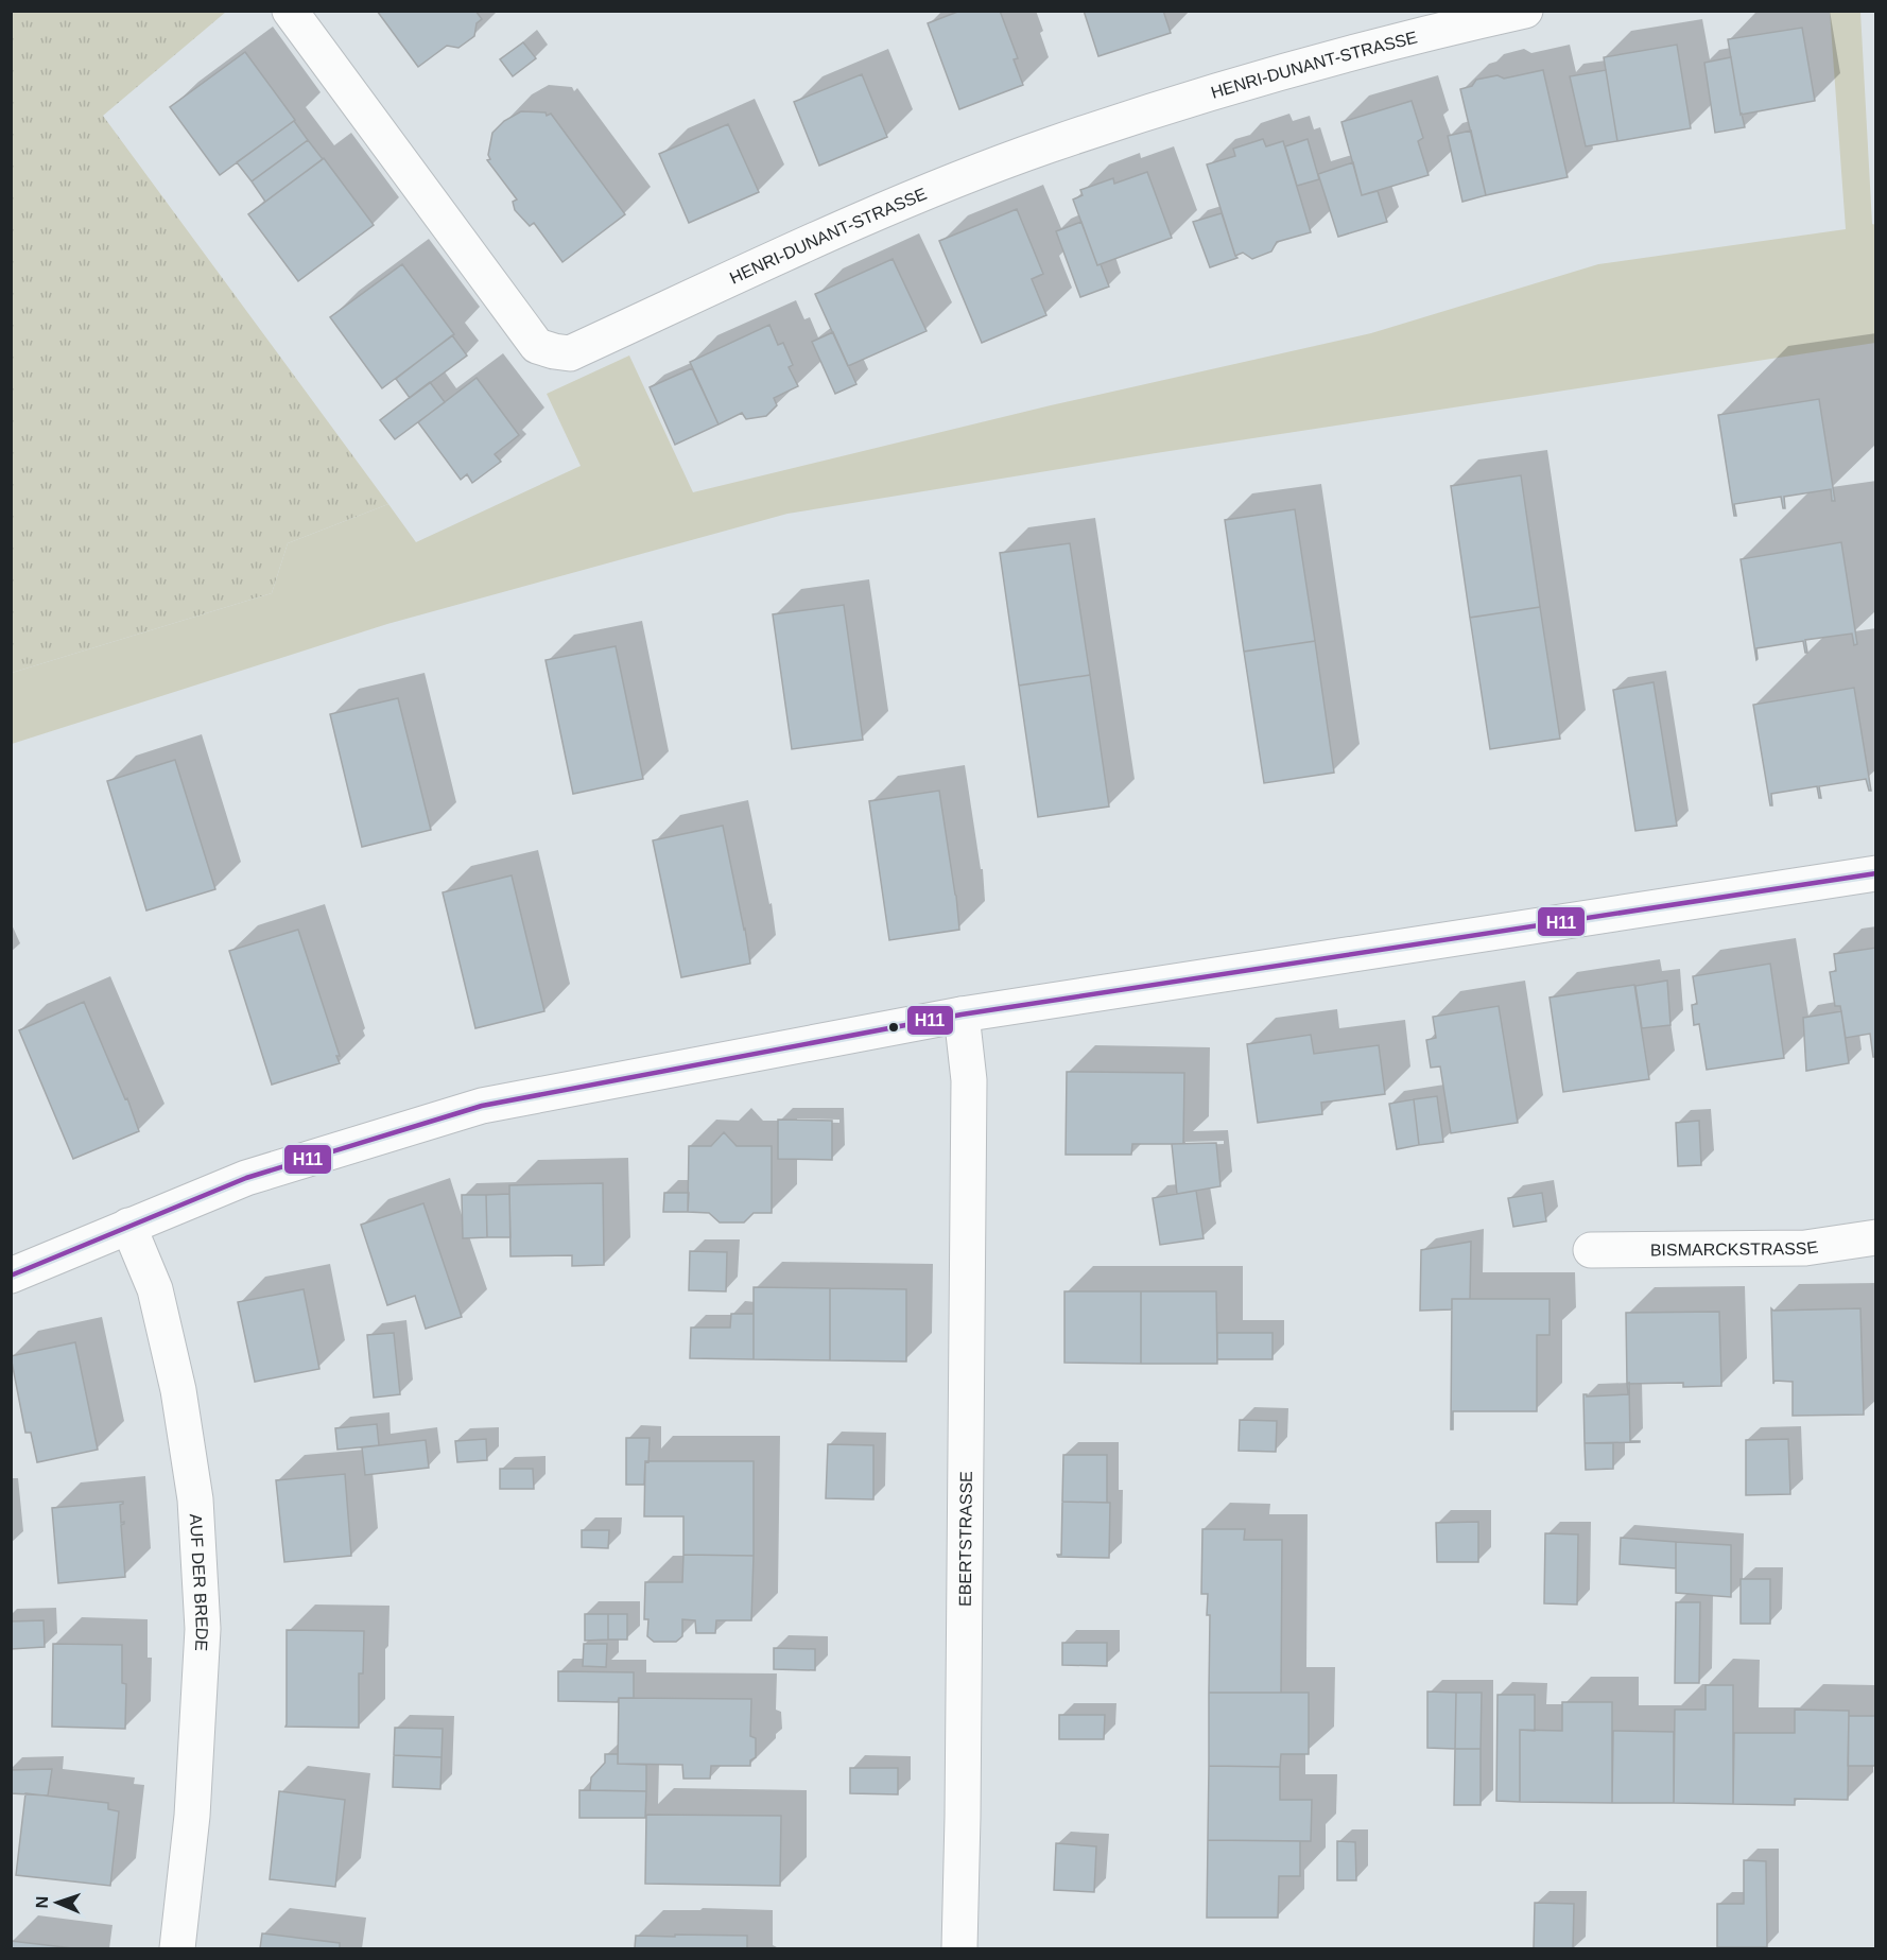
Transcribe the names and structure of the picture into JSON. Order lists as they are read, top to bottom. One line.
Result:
{"streets":{"street":["HENRI-DUNANT-STRASSE","BISMARCKSTRASSE","EBERTSTRASSE","AUF DER BREDE"]},"lines":["transit line H11"],"north":"left"}
